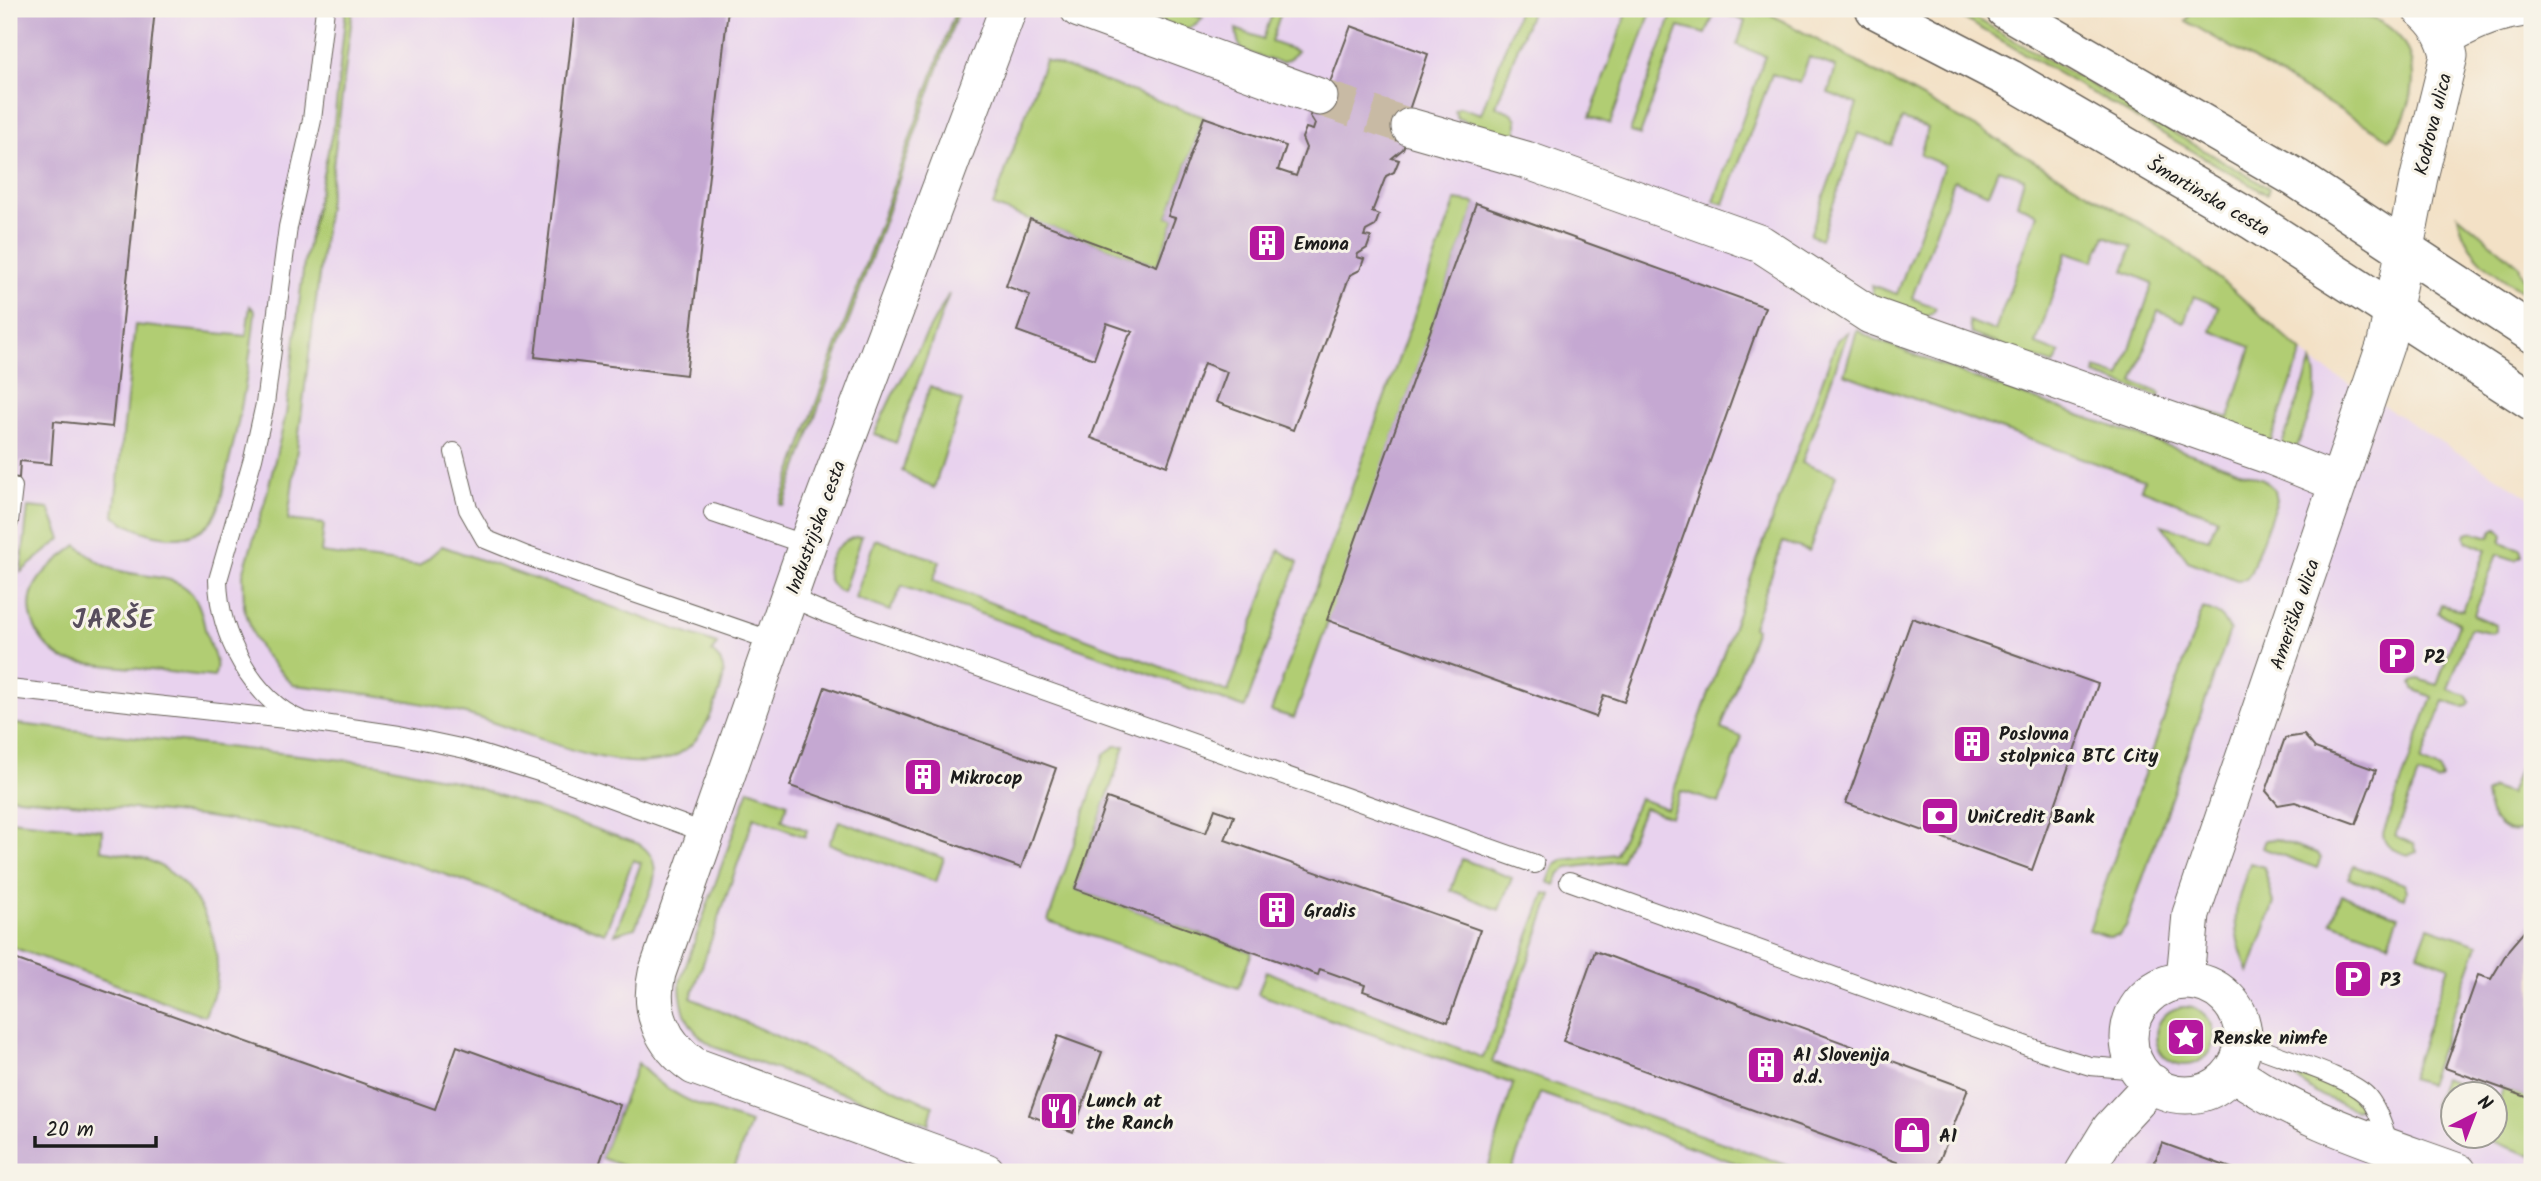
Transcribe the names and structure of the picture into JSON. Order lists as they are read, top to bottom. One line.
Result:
{"streets":{"main road":["Šmartinska cesta"],"street":["Kodrova ulica","Industrijska cesta","Ameriška ulica"]},"crossings":[["Kodrova ulica","Ameriška ulica"],["Šmartinska cesta","Ameriška ulica"]],"districts":["JARŠE"],"places":{"building":["Emona","Poslovna stolpnica BTC City","Mikrocop","Gradis","A1 Slovenija d.d."],"parking":["P2","P3"],"bank":["UniCredit Bank"],"place":["Renske nimfe"],"restaurant":["Lunch at the Ranch"],"shop":["A1"]},"scale_bar":"20 m","north":"top right"}
